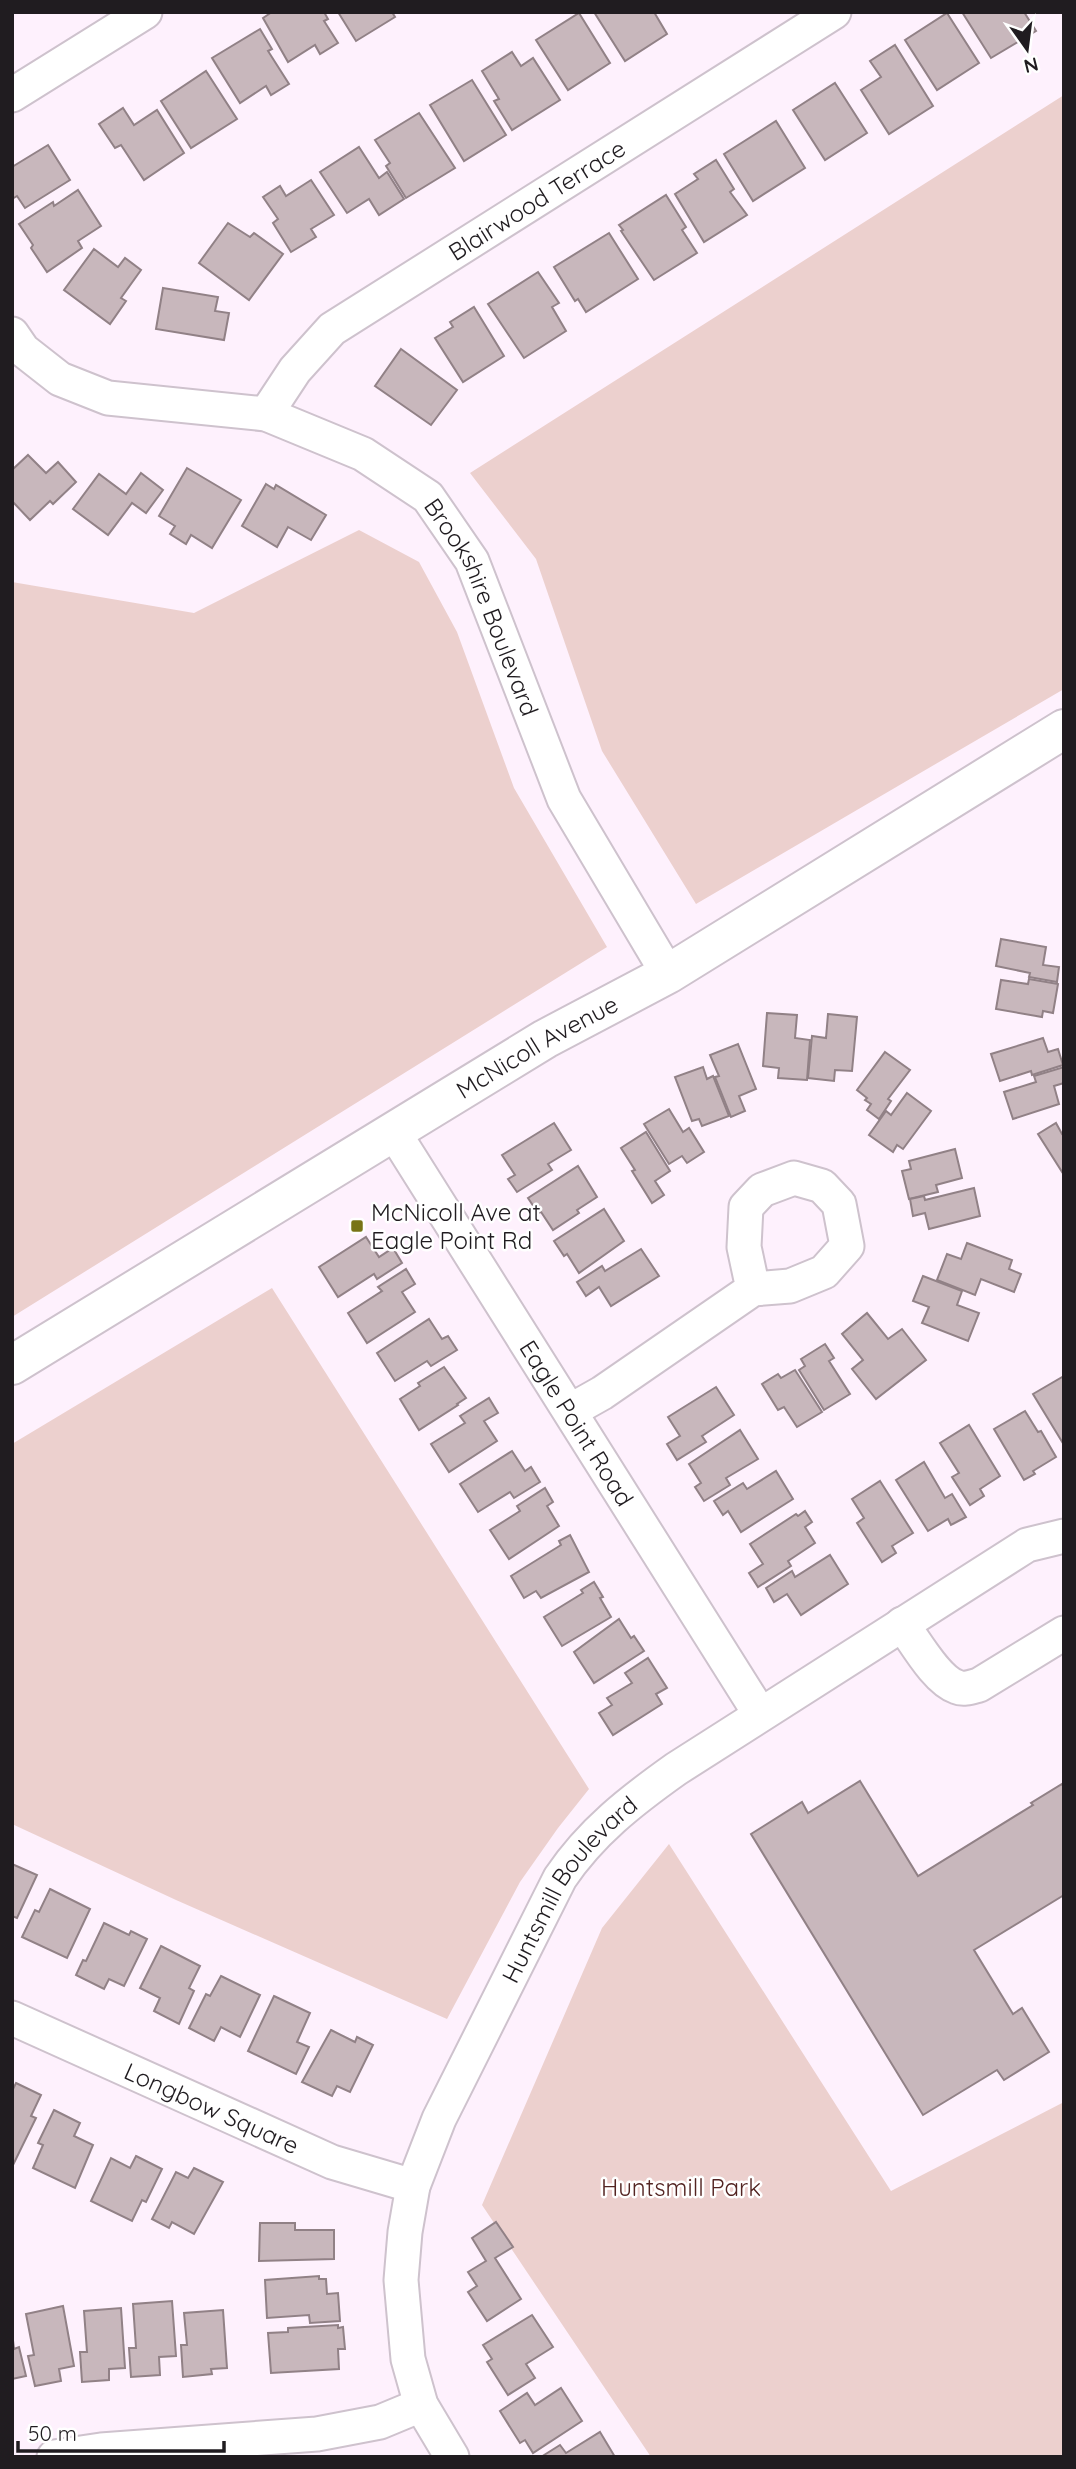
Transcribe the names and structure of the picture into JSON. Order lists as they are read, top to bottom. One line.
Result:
{"streets":{"main road":["McNicoll Avenue"],"street":["Blairwood Terrace","Brookshire Boulevard","Eagle Point Road","Huntsmill Boulevard","Longbow Square"]},"crossings":[["Blairwood Terrace","Brookshire Boulevard"],["Brookshire Boulevard","McNicoll Avenue"],["McNicoll Avenue","Eagle Point Road"],["Eagle Point Road","Huntsmill Boulevard"],["Huntsmill Boulevard","Longbow Square"]],"parks":["Huntsmill Park"],"places":{"transit":["McNicoll Ave at Eagle Point Rd"]},"scale_bar":"50 m","north":"bottom"}
